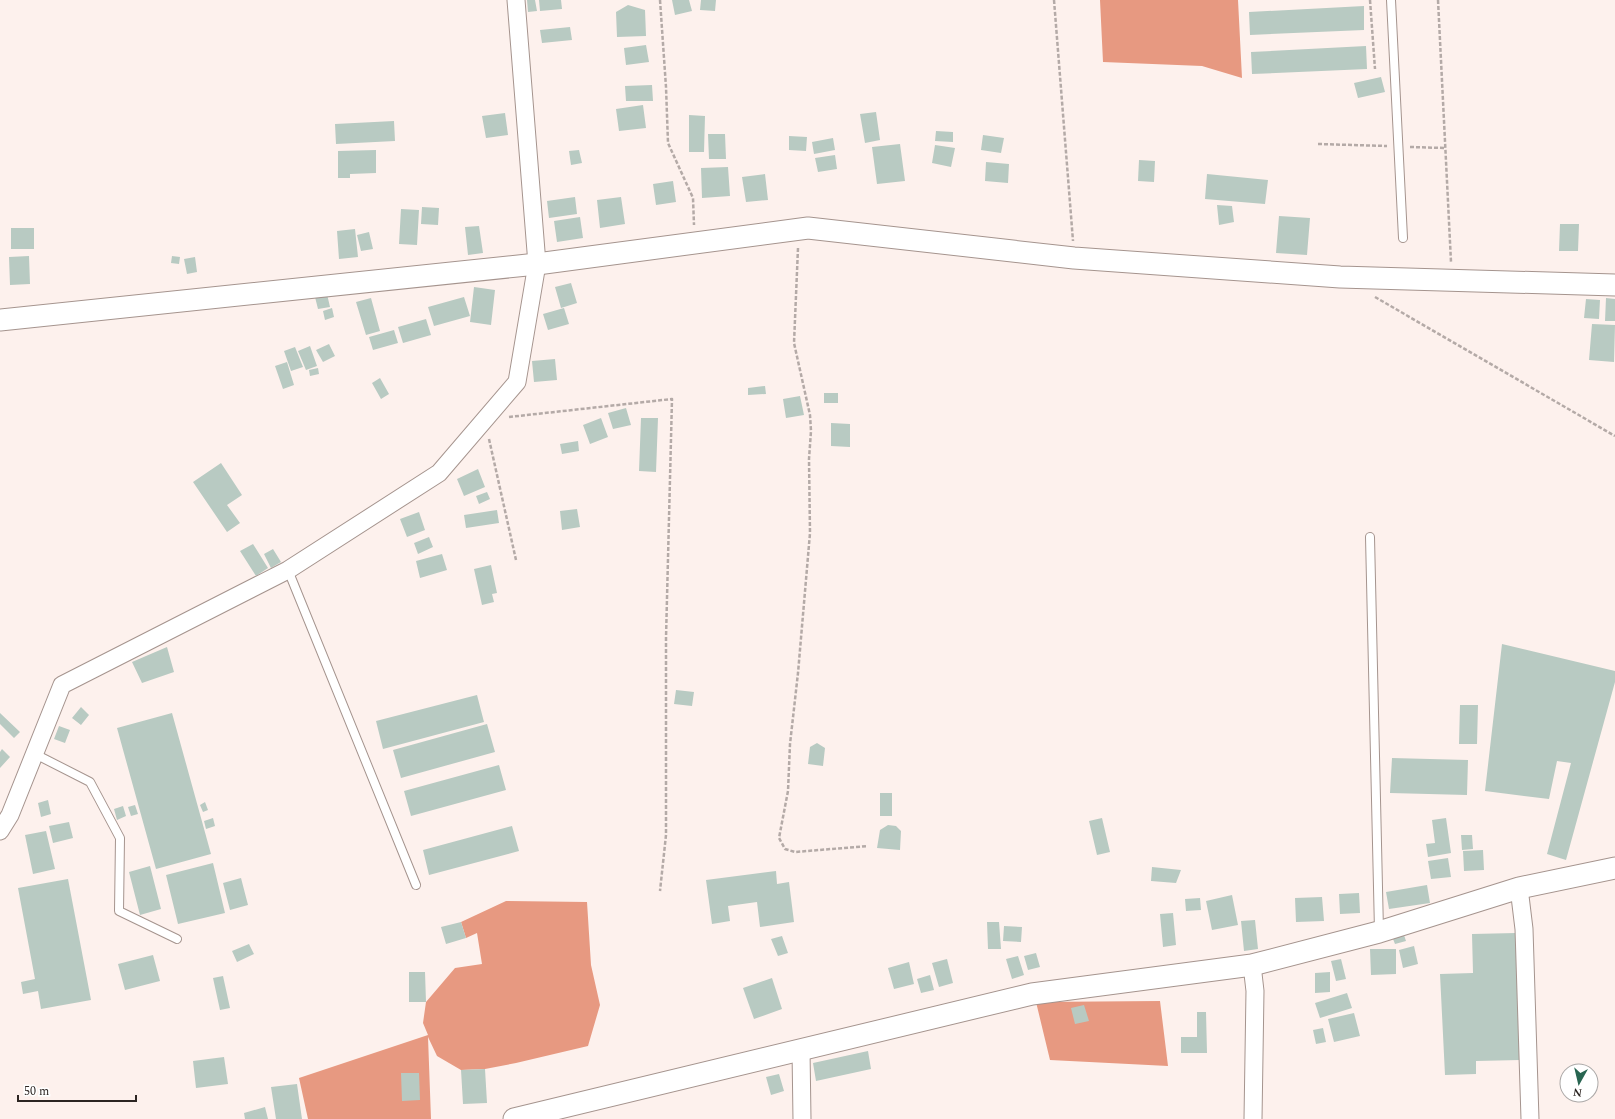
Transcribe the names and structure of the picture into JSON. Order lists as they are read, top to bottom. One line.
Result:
{"scale_bar":"50 m","north":"bottom"}
